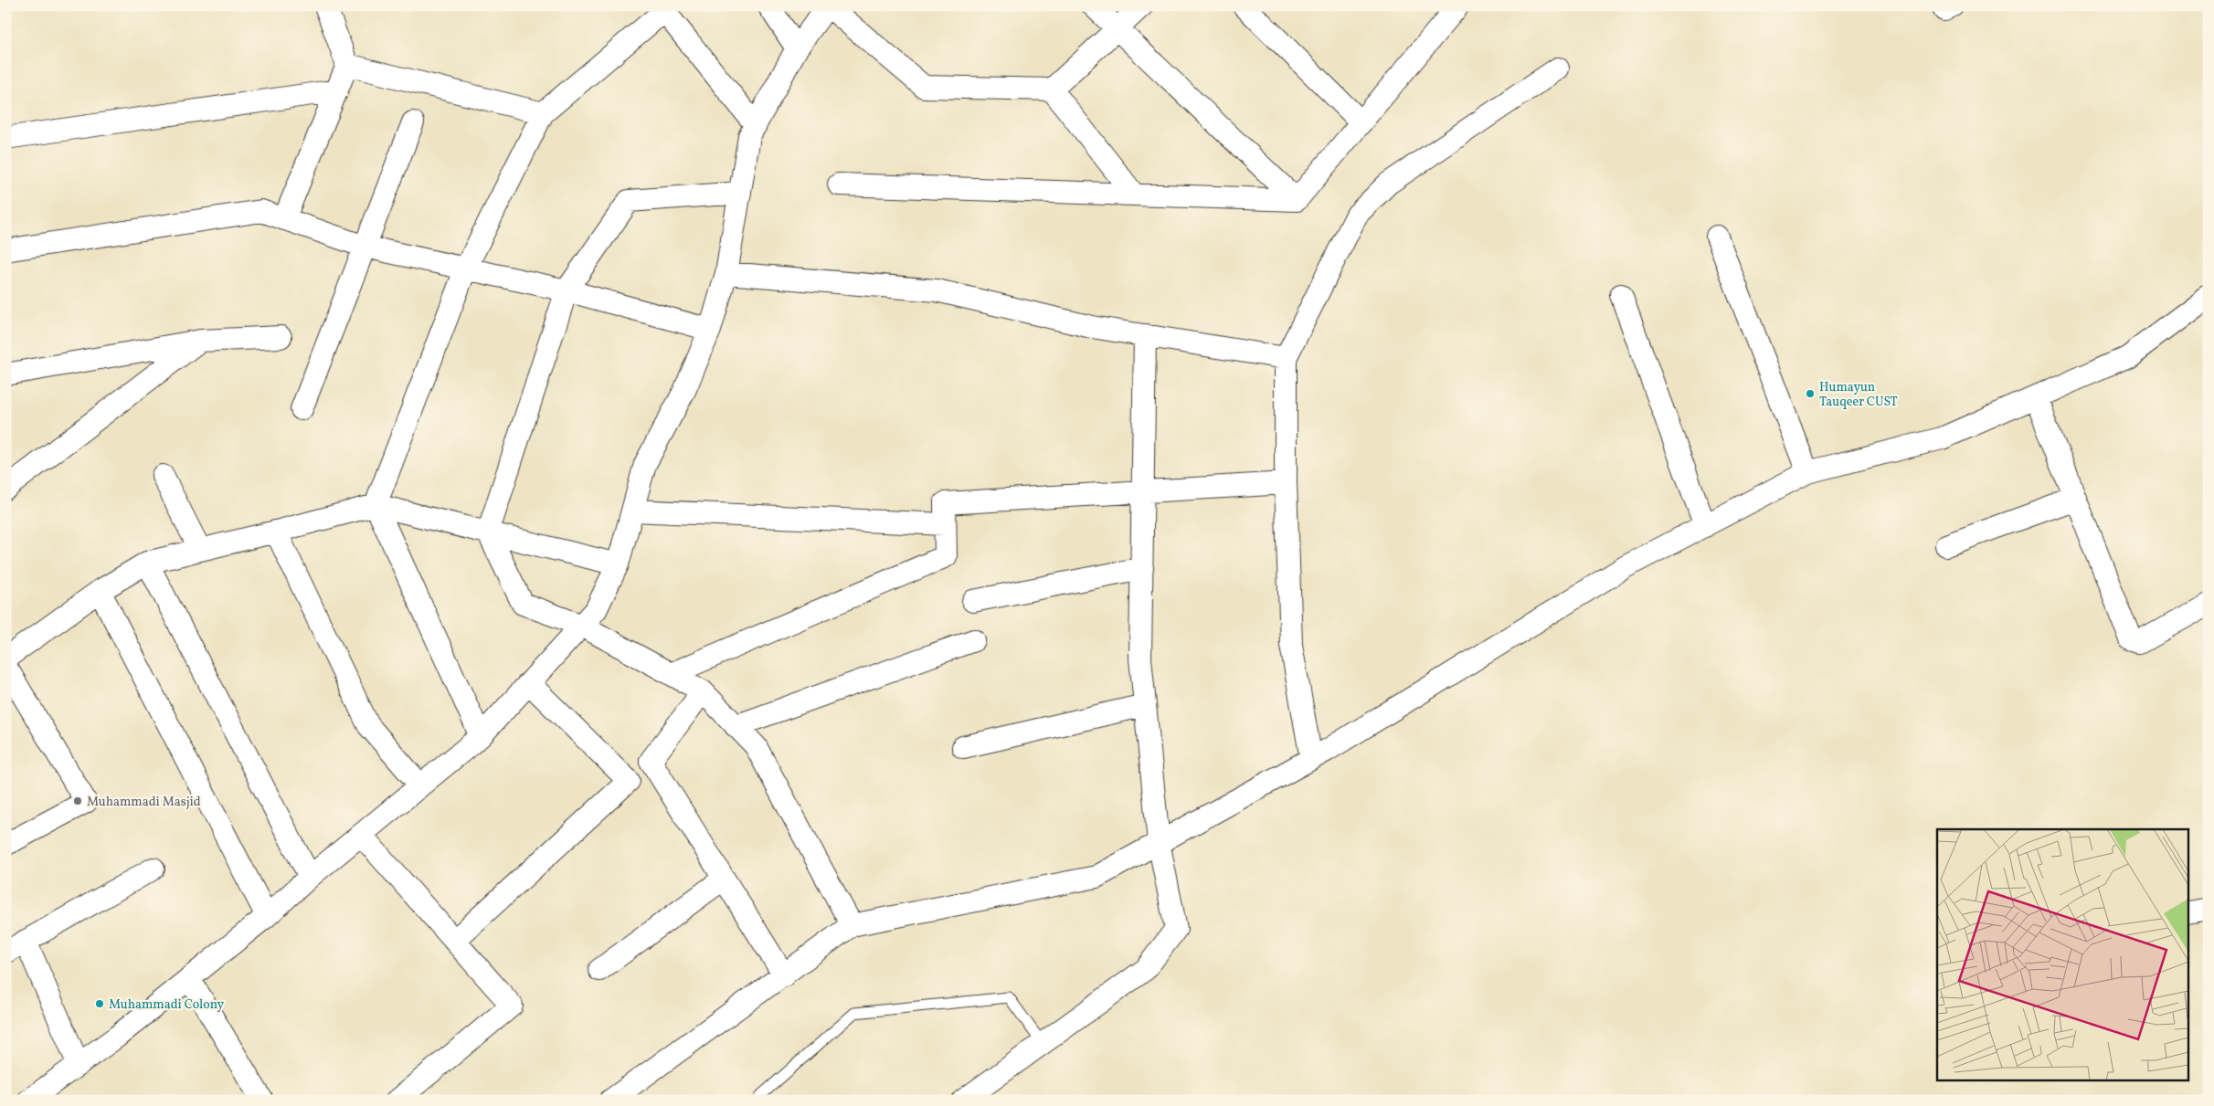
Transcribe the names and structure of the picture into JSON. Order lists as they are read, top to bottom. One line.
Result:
{"places":["Humayun Tauqeer CUST","Muhammadi Masjid","Muhammadi Colony"]}
